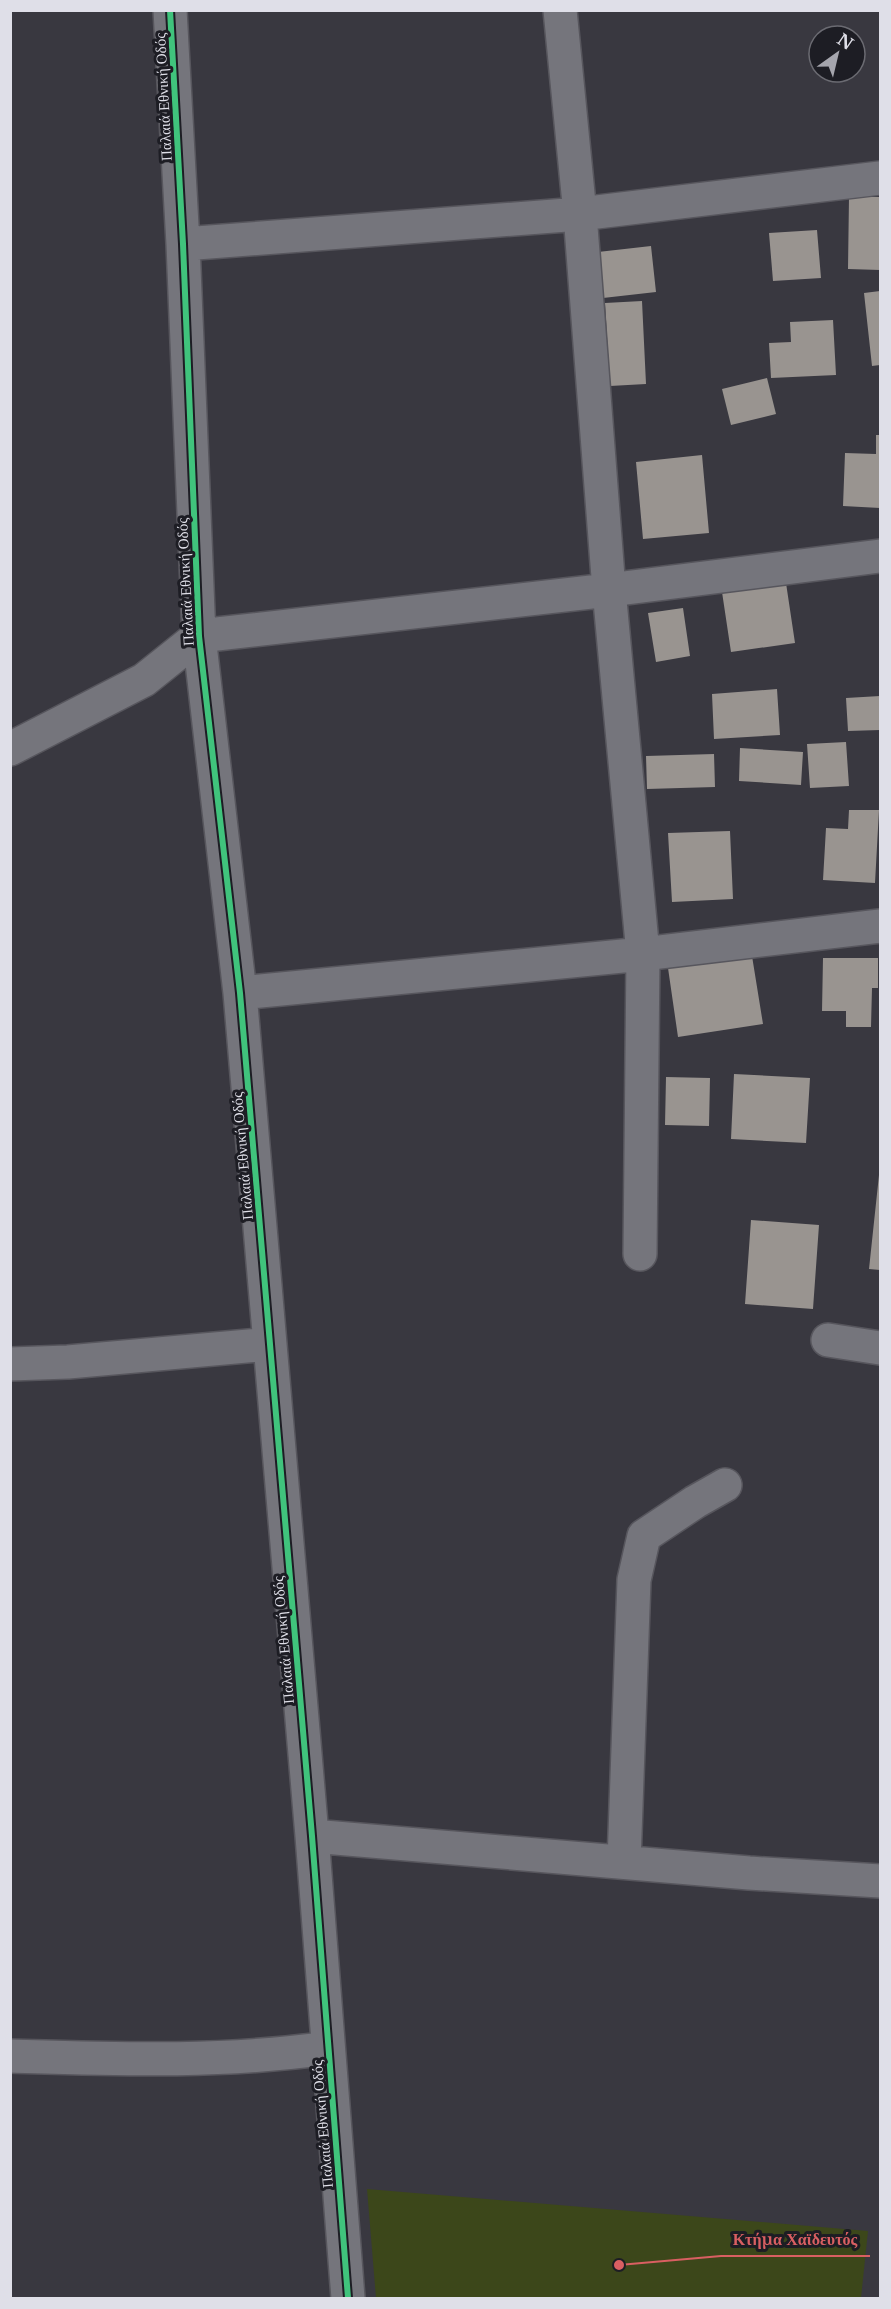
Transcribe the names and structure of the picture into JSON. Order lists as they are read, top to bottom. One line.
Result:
{"streets":{"street":["Παλαιά Εθνική Οδός"]},"places":["Κτήμα Χαϊδευτός"],"north":"top right"}
